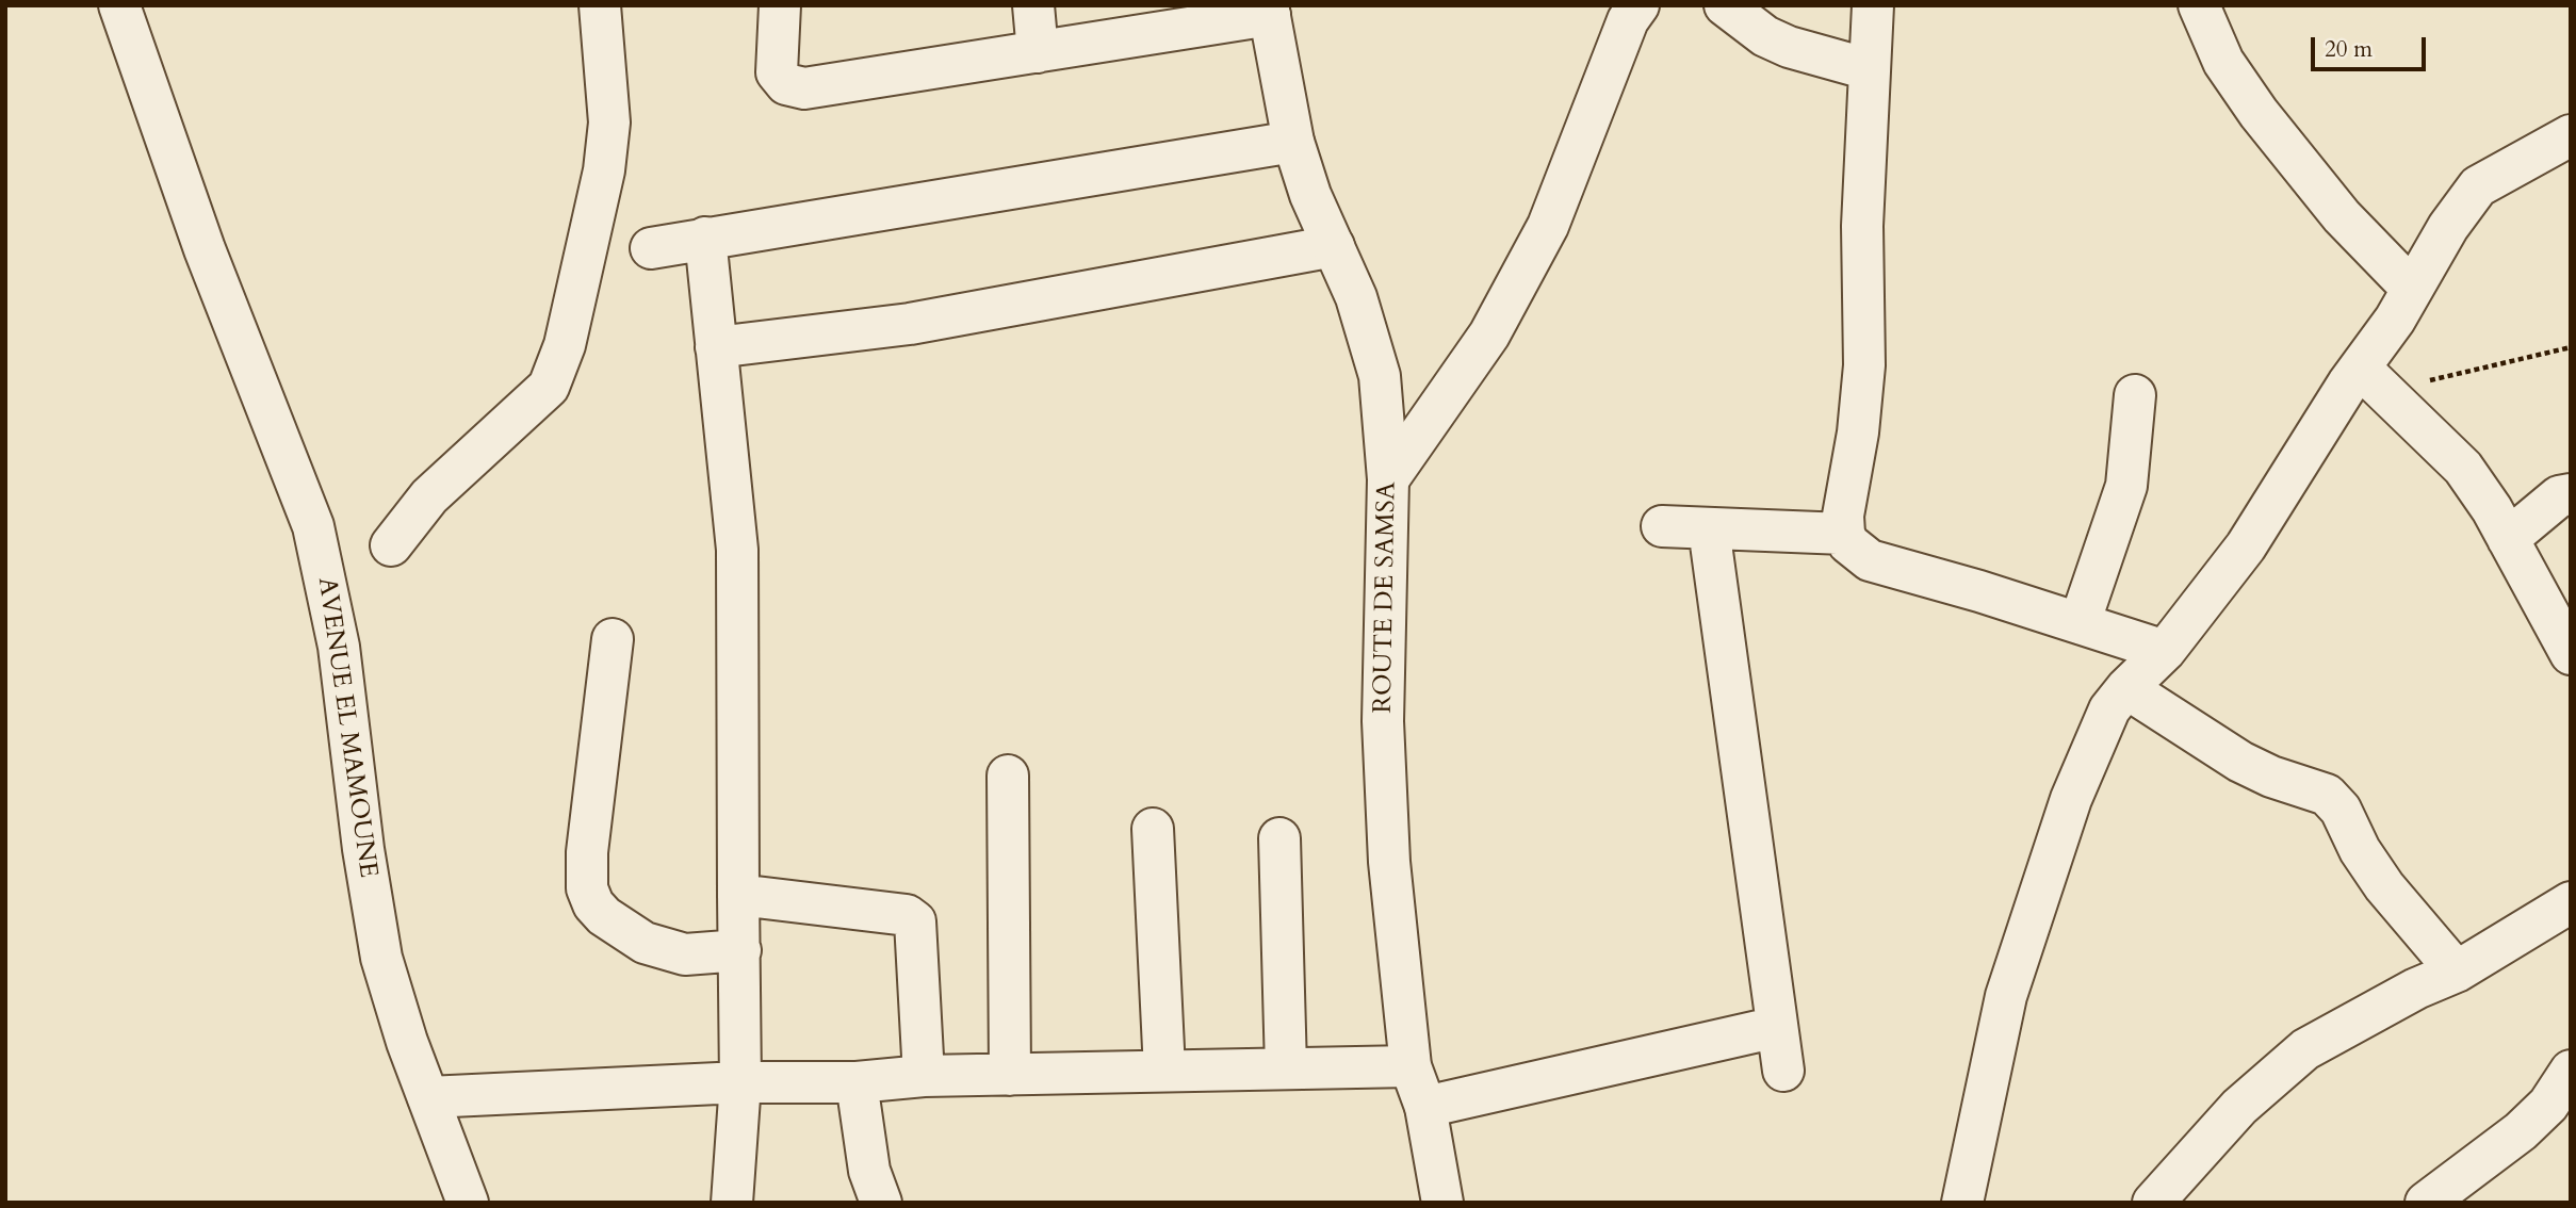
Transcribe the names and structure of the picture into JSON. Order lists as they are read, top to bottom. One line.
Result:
{"streets":{"street":["ROUTE DE SAMSA","AVENUE EL MAMOUNE"]},"scale_bar":"20 m"}
